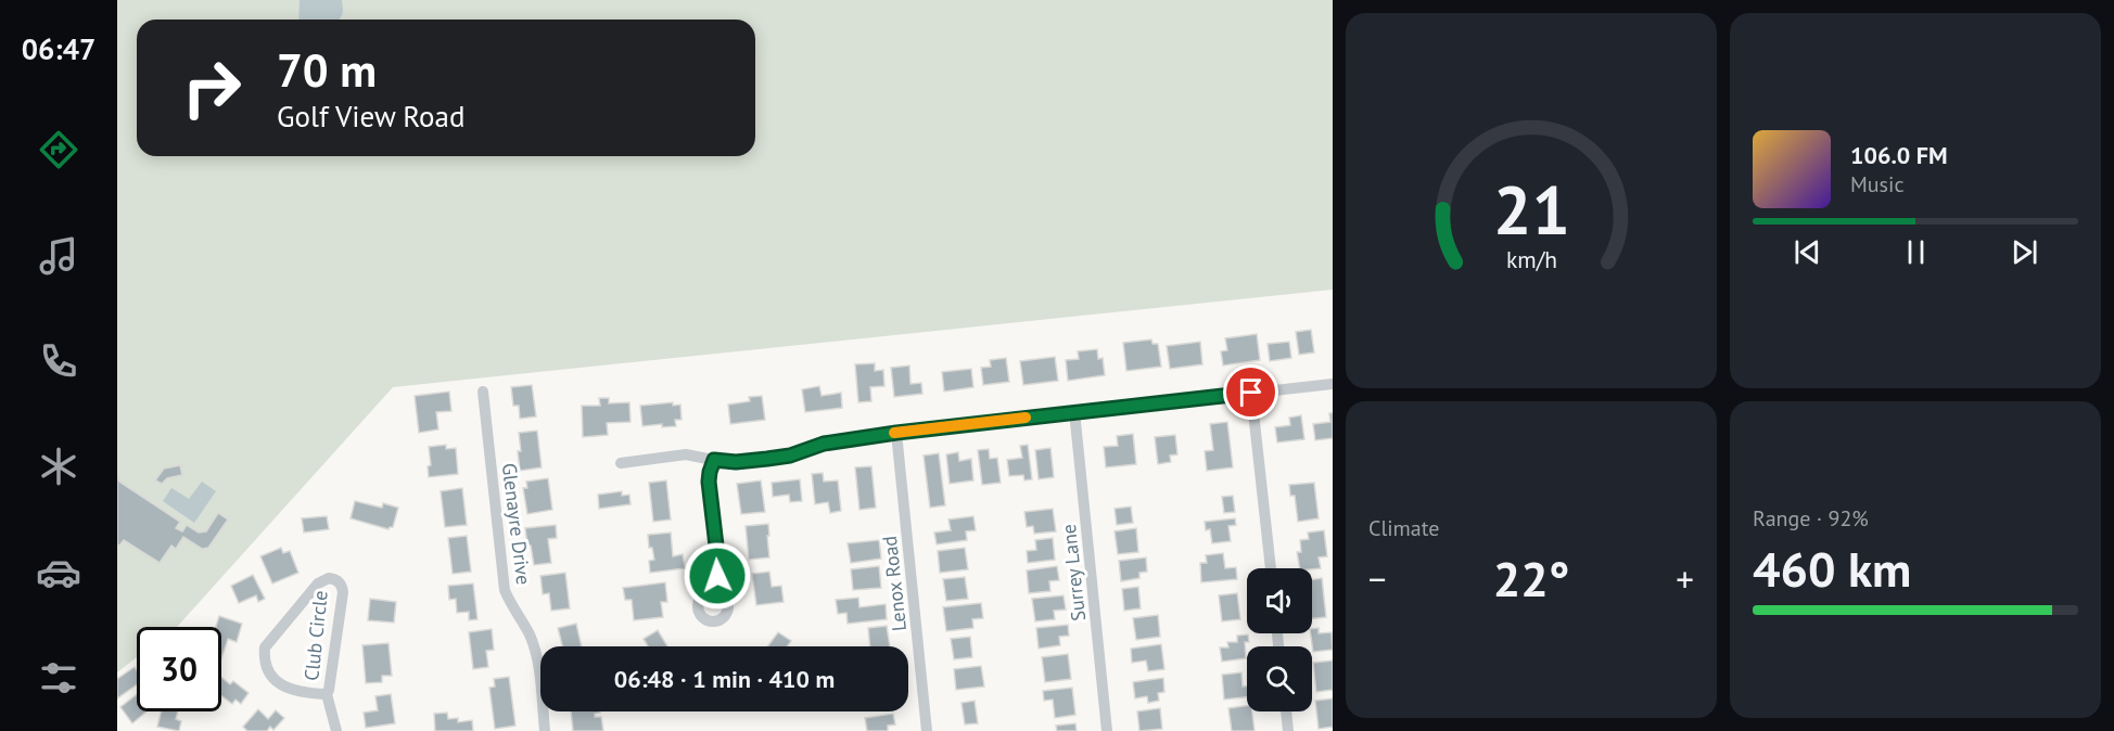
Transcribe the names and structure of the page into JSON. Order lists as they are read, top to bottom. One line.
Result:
{"streets":{"street":["Glenayre Drive","Surrey Lane","Lenox Road","Club Circle"]},"page":{"tabs":"06:47","turn":["70 m","Golf View Road"],"song":["106.0 FM","Music"],"tile":["Climate",["Range · 92%","460 km"]],"heat":["−","22°","+"],"limit":"30","trip":"06:48 · 1 min · 410 m","gauge":["21","km/h"]}}
